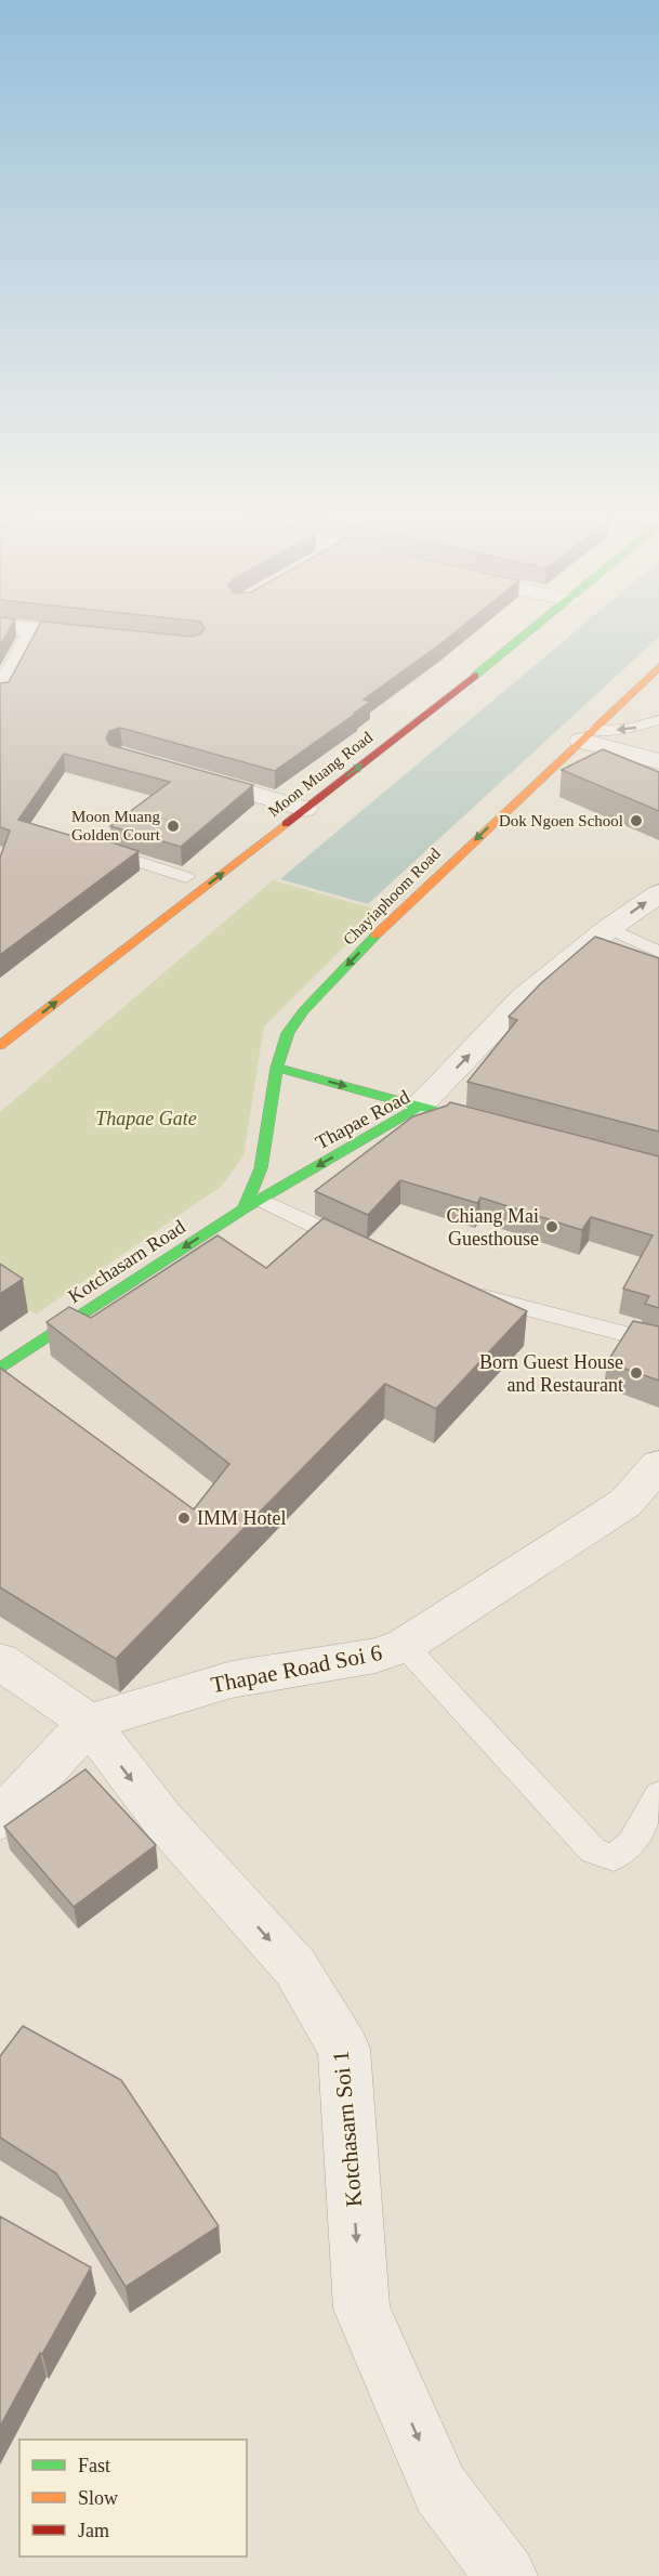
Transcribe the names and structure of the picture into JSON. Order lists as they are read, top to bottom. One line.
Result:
{"streets":{"main road":["Moon Muang Road","Chayiaphoom Road","Thapae Road","Kotchasarn Road"],"street":["Thapae Road Soi 6","Kotchasarn Soi 1"]},"crossings":[["Chayiaphoom Road","Thapae Road"],["Chayiaphoom Road","Kotchasarn Road"],["Thapae Road","Kotchasarn Road"],["Thapae Road Soi 6","Kotchasarn Soi 1"]],"one_way":["Moon Muang Road","Chayiaphoom Road","Thapae Road","Kotchasarn Road","Kotchasarn Soi 1"],"parks":["Thapae Gate"],"places":["Dok Ngoen School","Moon Muang Golden Court","Chiang Mai Guesthouse","Born Guest House and Restaurant","IMM Hotel"],"legend":["Fast","Slow","Jam"]}
